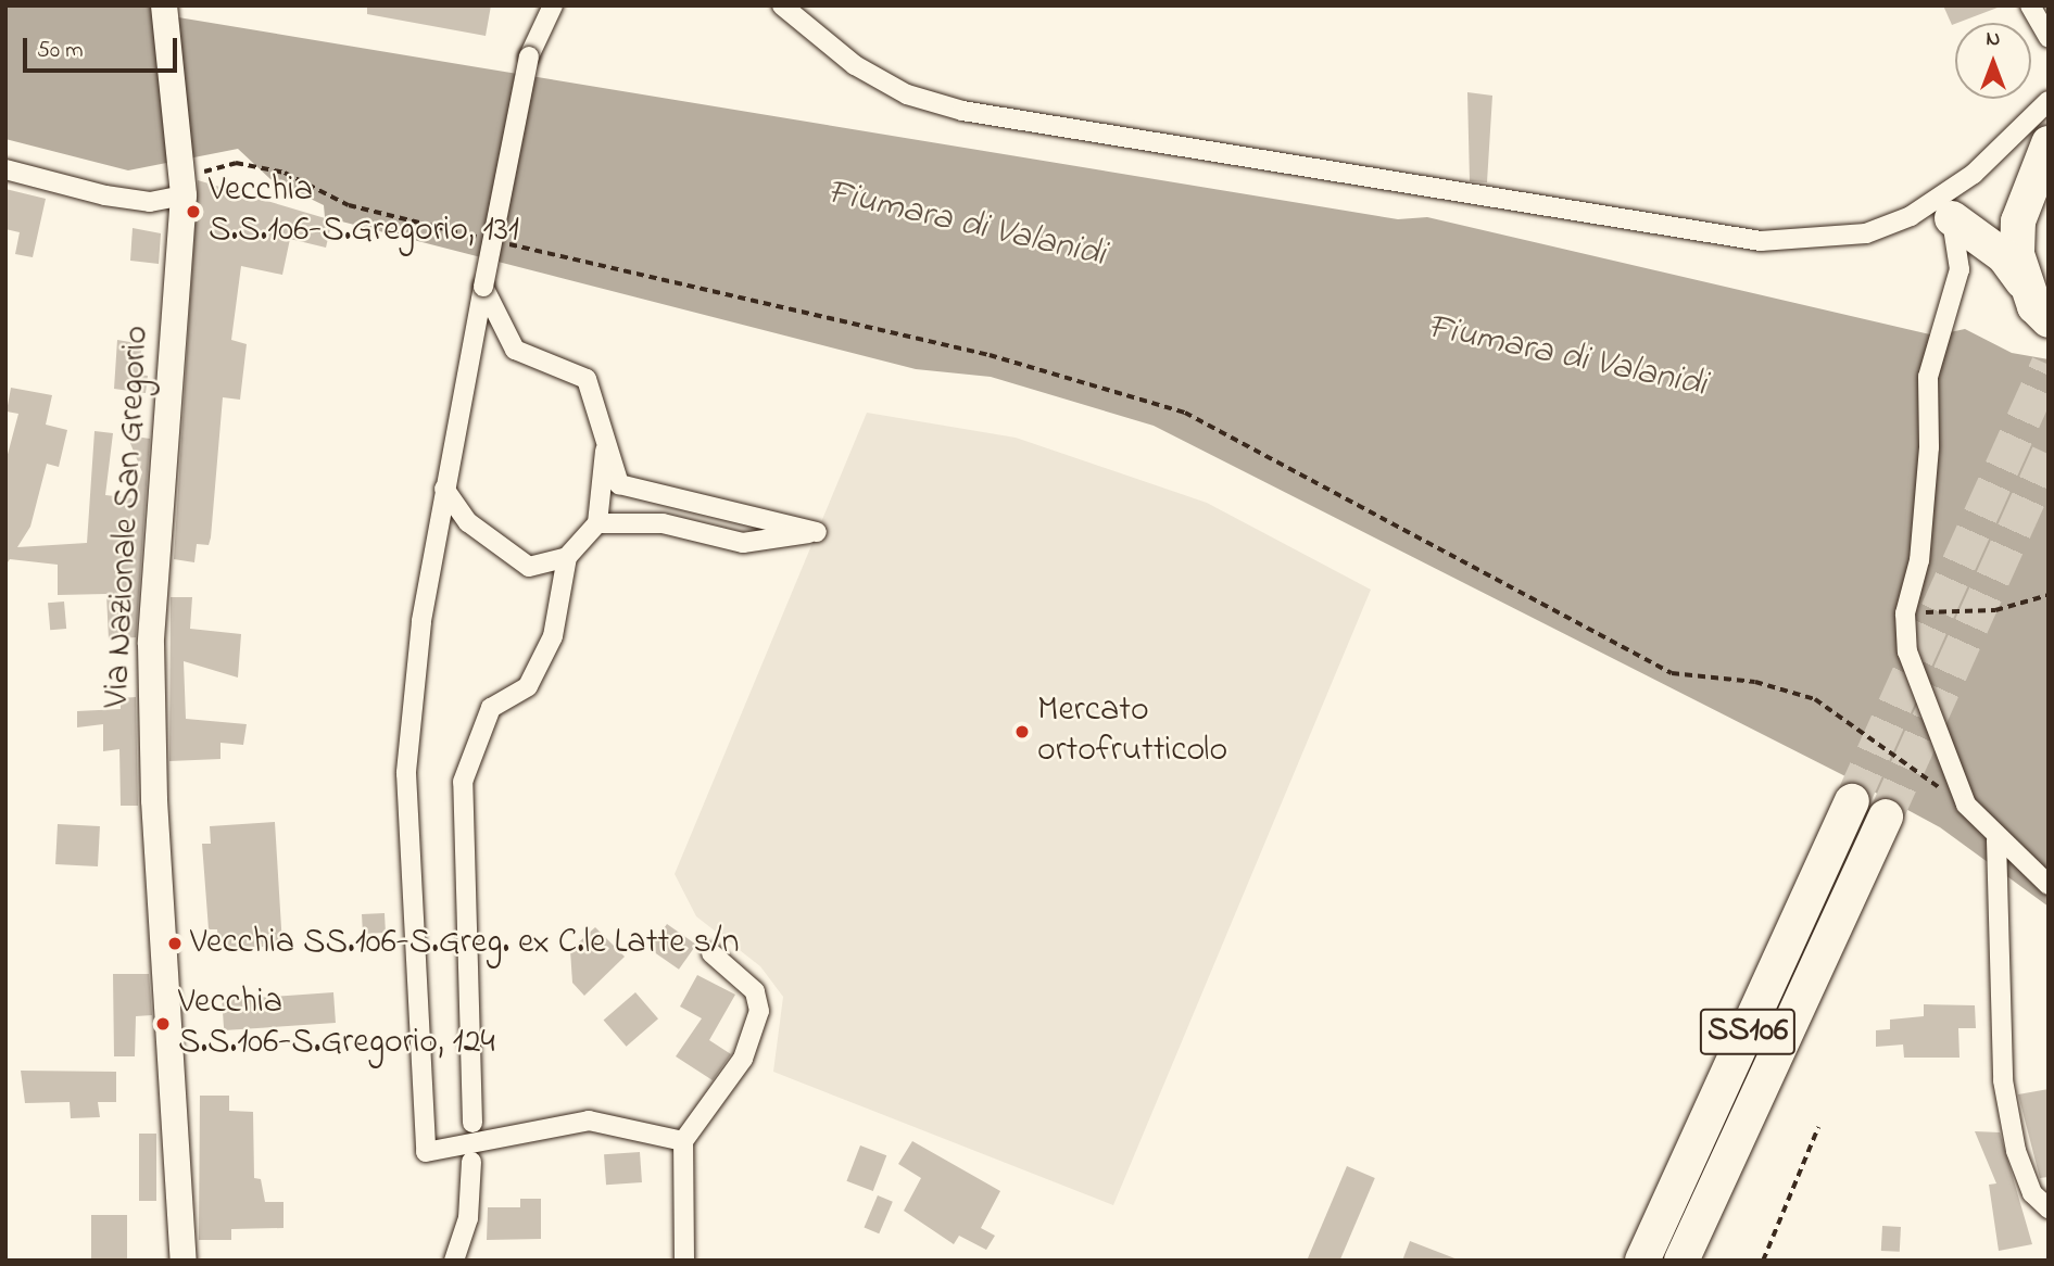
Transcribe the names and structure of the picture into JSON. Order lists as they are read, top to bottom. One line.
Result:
{"streets":{"highway":["SS106"],"street":["Via Nazionale San Gregorio"]},"water":["Fiumara di Valanidi"],"places":["Vecchia S.S.106-S.Gregorio, 131","Mercato ortofrutticolo","Vecchia SS.106-S.Greg. ex C.le Latte s/n","Vecchia S.S.106-S.Gregorio, 124"],"scale_bar":"50 m","north":"top"}
